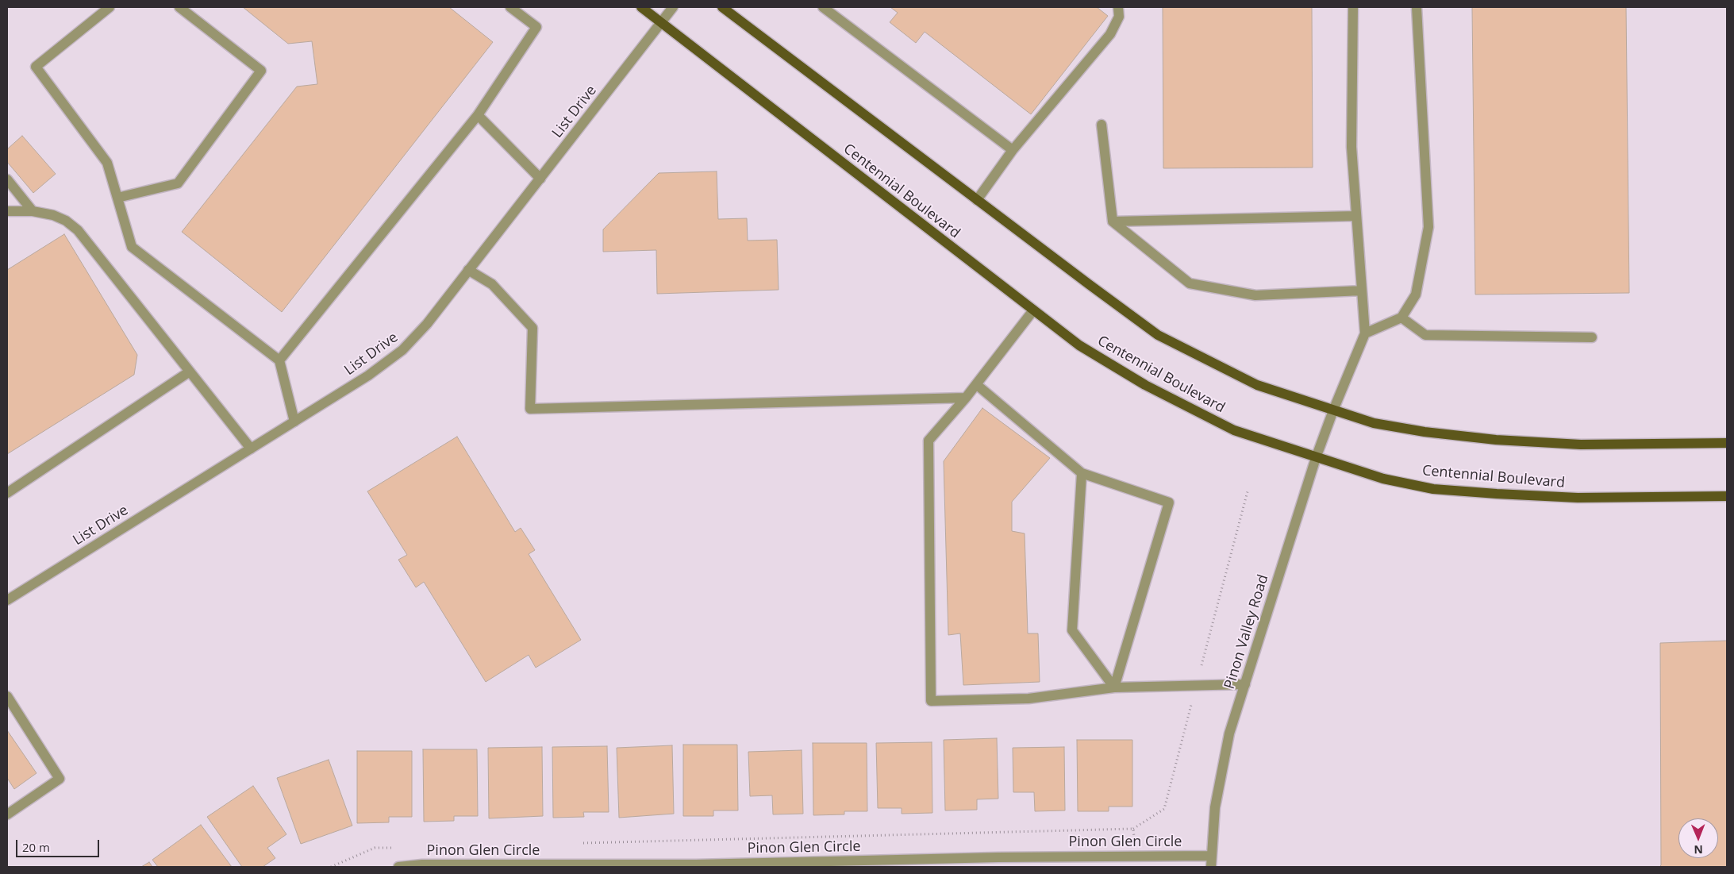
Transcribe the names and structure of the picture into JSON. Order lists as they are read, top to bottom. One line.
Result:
{"streets":{"main road":["Centennial Boulevard"],"street":["List Drive","Pinon Valley Road","Pinon Glen Circle"]},"crossings":[["List Drive","Centennial Boulevard"],["Centennial Boulevard","Pinon Valley Road"],["Pinon Valley Road","Pinon Glen Circle"]],"scale_bar":"20 m","north":"bottom"}
